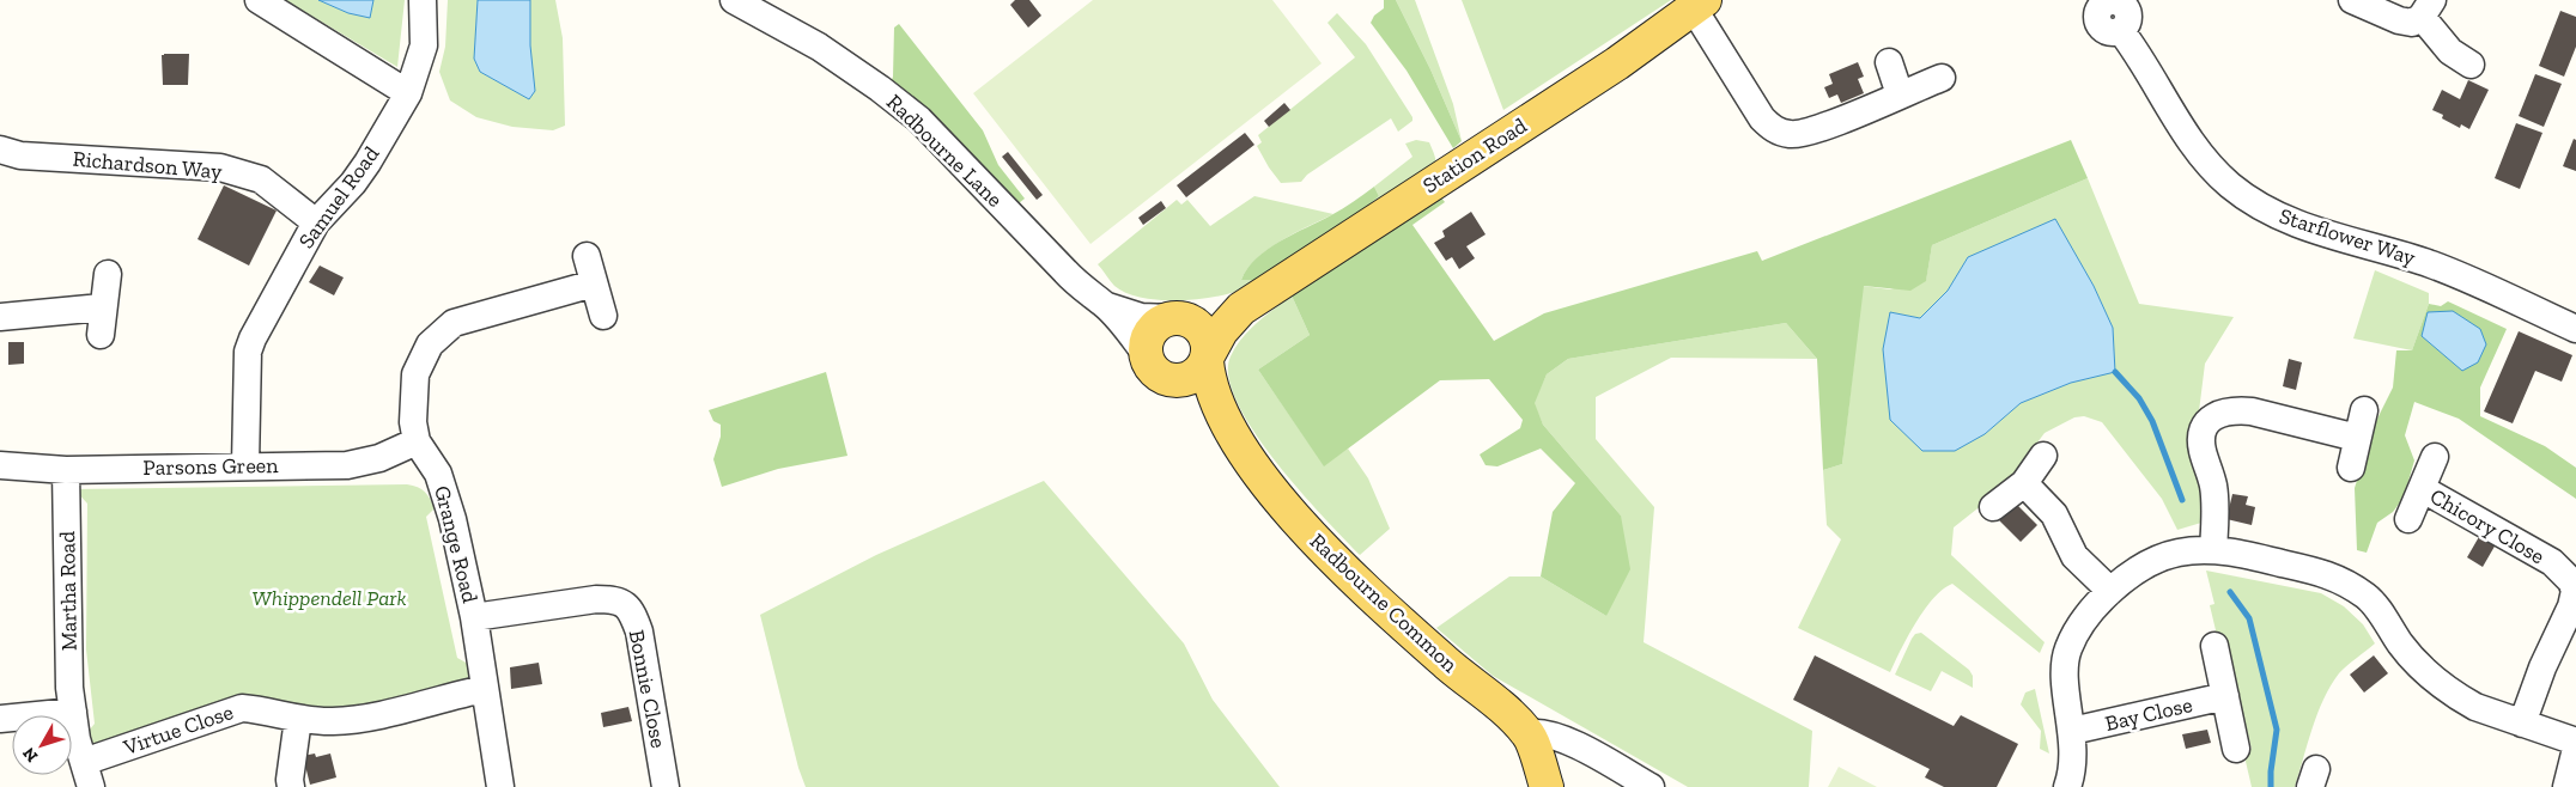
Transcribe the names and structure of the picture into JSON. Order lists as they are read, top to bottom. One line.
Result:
{"streets":{"main road":["Station Road","Radbourne Common"],"street":["Radbourne Lane","Richardson Way","Samuel Road","Starflower Way","Parsons Green","Chicory Close","Grange Road","Martha Road","Bonnie Close","Bay Close","Virtue Close"]},"crossings":[["Radbourne Lane","Station Road"],["Radbourne Lane","Radbourne Common"],["Station Road","Radbourne Common"],["Richardson Way","Samuel Road"],["Samuel Road","Parsons Green"],["Parsons Green","Grange Road"],["Parsons Green","Martha Road"],["Grange Road","Bonnie Close"],["Grange Road","Virtue Close"],["Martha Road","Virtue Close"]],"parks":["Whippendell Park"],"north":"bottom left"}
